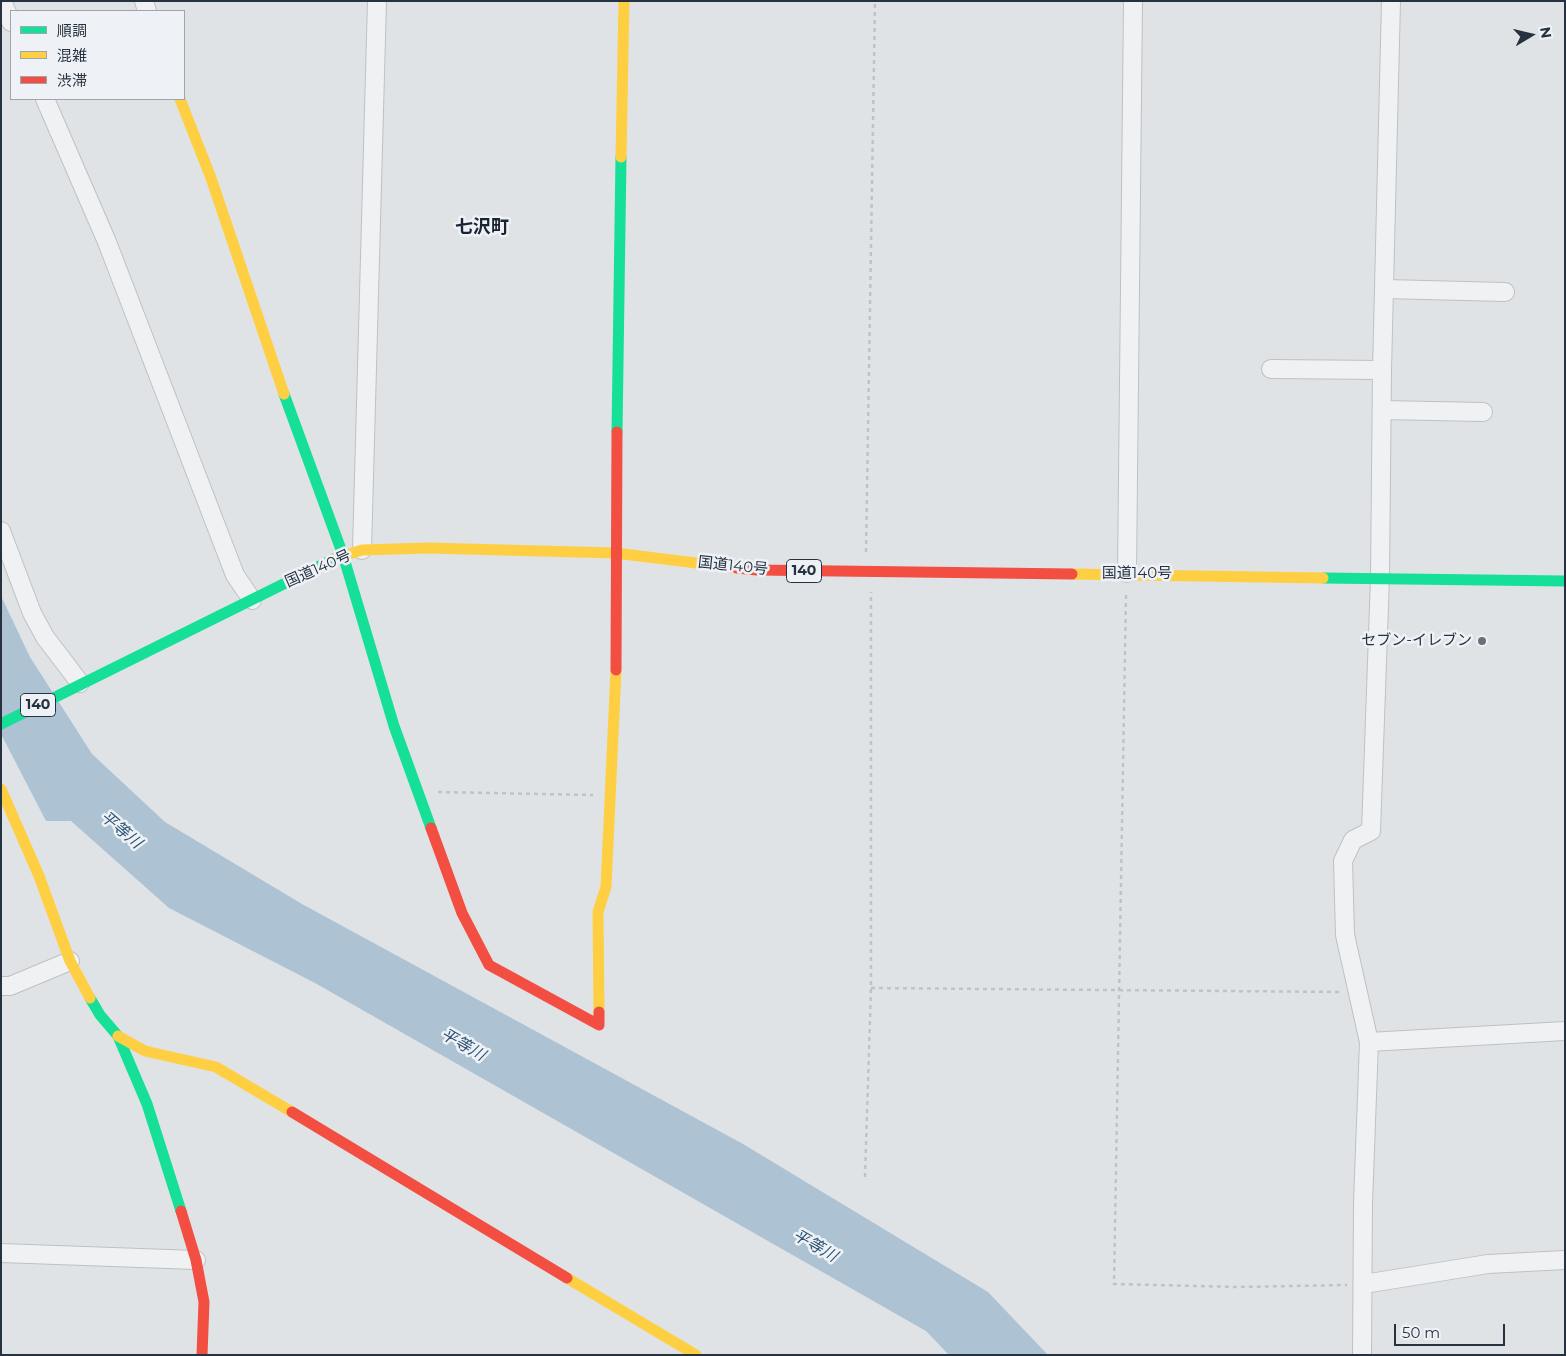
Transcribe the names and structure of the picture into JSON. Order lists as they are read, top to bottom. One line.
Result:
{"streets":{"main road":["国道140号","140"]},"districts":["七沢町"],"water":["平等川"],"places":["セブン-イレブン"],"legend":["順調","混雑","渋滞"],"scale_bar":"50 m","north":"right"}
